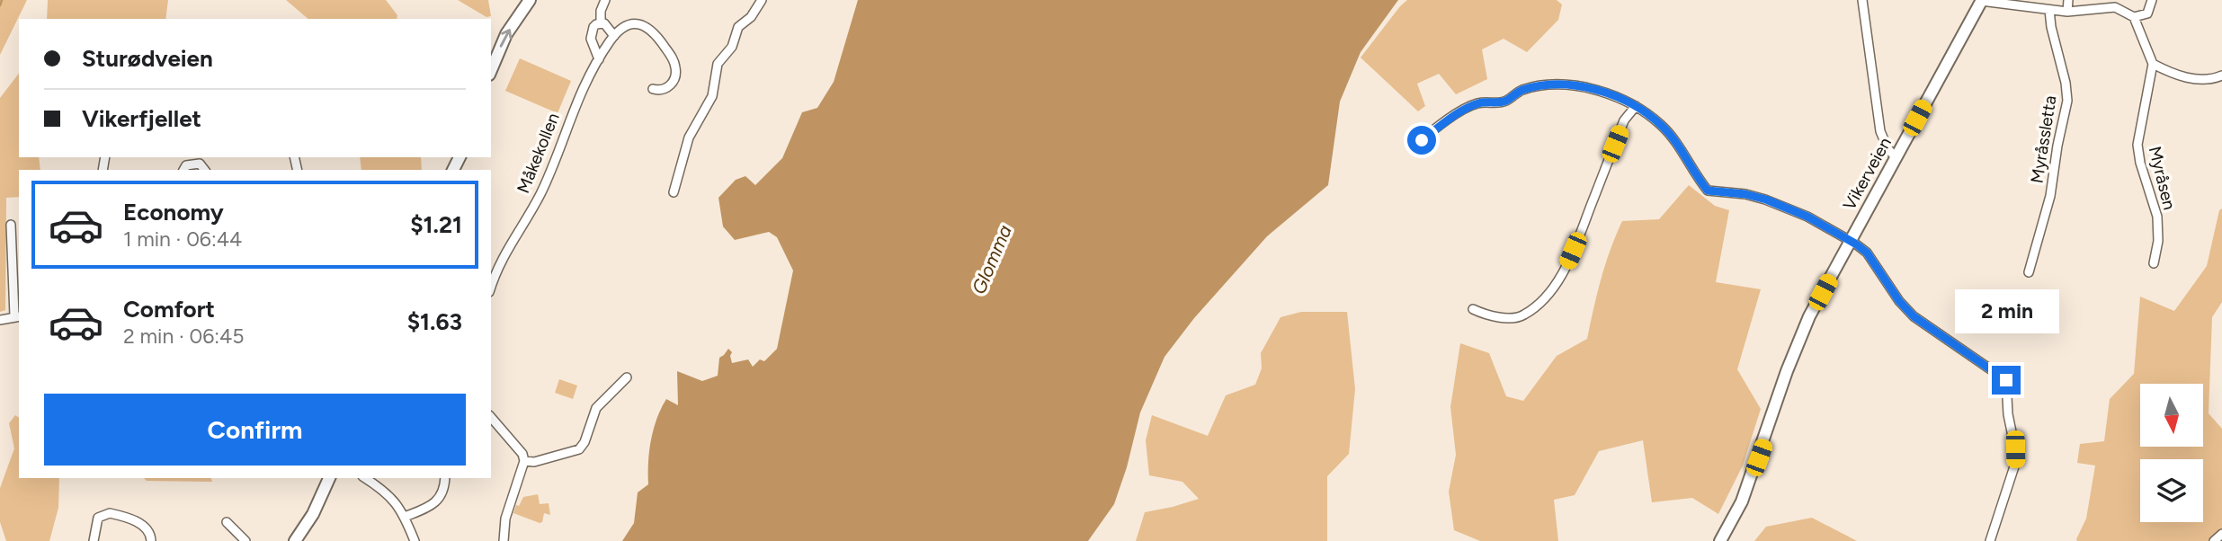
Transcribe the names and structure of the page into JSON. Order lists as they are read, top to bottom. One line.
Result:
{"streets":{"main road":["Vikerveien"],"street":["Myråssletta","Måkekollen","Myråsen"]},"water":["Glomma"],"north":"bottom","page":{"banner":["Sturødveien","Vikerfjellet"],"list":[{"name":"Economy","note":"1 min · 06:44","value":"$1.21"},{"name":"Comfort","note":"2 min · 06:45","value":"$1.63"}],"bubble":"2 min","buttons":"Confirm"}}
